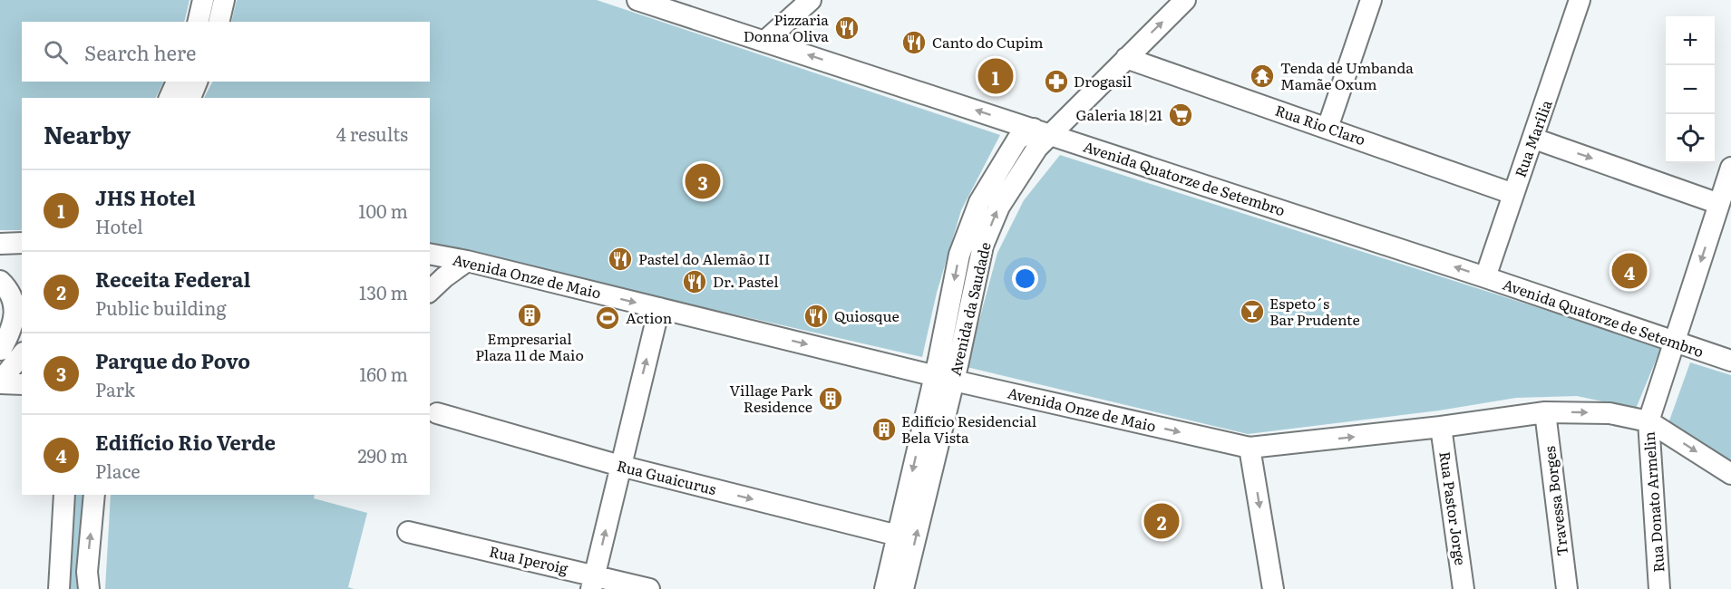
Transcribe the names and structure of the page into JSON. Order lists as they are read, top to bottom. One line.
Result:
{"streets":{"street":["Rua Rio Claro","Rua Marília","Avenida Quatorze de Setembro","Avenida Onze de Maio","Avenida da Saudade","Rua Guaicurus","Travessa Borges","Rua Donato Armelin","Rua Pastor Jorge","Rua Iperoig"]},"crossings":[["Rua Rio Claro","Rua Marília"],["Rua Rio Claro","Avenida da Saudade"],["Rua Marília","Avenida Quatorze de Setembro"],["Avenida Quatorze de Setembro","Avenida da Saudade"],["Avenida Quatorze de Setembro","Rua Donato Armelin"],["Avenida Onze de Maio","Avenida da Saudade"],["Avenida Onze de Maio","Travessa Borges"],["Avenida Onze de Maio","Rua Donato Armelin"],["Avenida Onze de Maio","Rua Pastor Jorge"],["Avenida da Saudade","Rua Guaicurus"]],"one_way":["Avenida Quatorze de Setembro","Avenida Onze de Maio","Rua Guaicurus"],"places":{"restaurant":["Pizzaria Donna Oliva","Canto do Cupim","Pastel do Alemão II","Dr. Pastel","Quiosque"],"temple":["Tenda de Umbanda Mamãe Oxum"],"pharmacy":["Drogasil"],"supermarket":["Galeria 18|21"],"bar":["Espeto´s Bar Prudente"],"building":["Empresarial Plaza 11 de Maio","Village Park Residence","Edifício Residencial Bela Vista"],"sports":["Action"]},"page":{"map_buttons":["+","−"],"search":"Search here","pins":["1","3","4","2"],"heading":["Nearby","4 results"],"list":[{"mark":"1","name":"JHS Hotel","note":"Hotel","value":"100 m"},{"mark":"2","name":"Receita Federal","note":"Public building","value":"130 m"},{"mark":"3","name":"Parque do Povo","note":"Park","value":"160 m"},{"mark":"4","name":"Edifício Rio Verde","note":"Place","value":"290 m"}]}}
